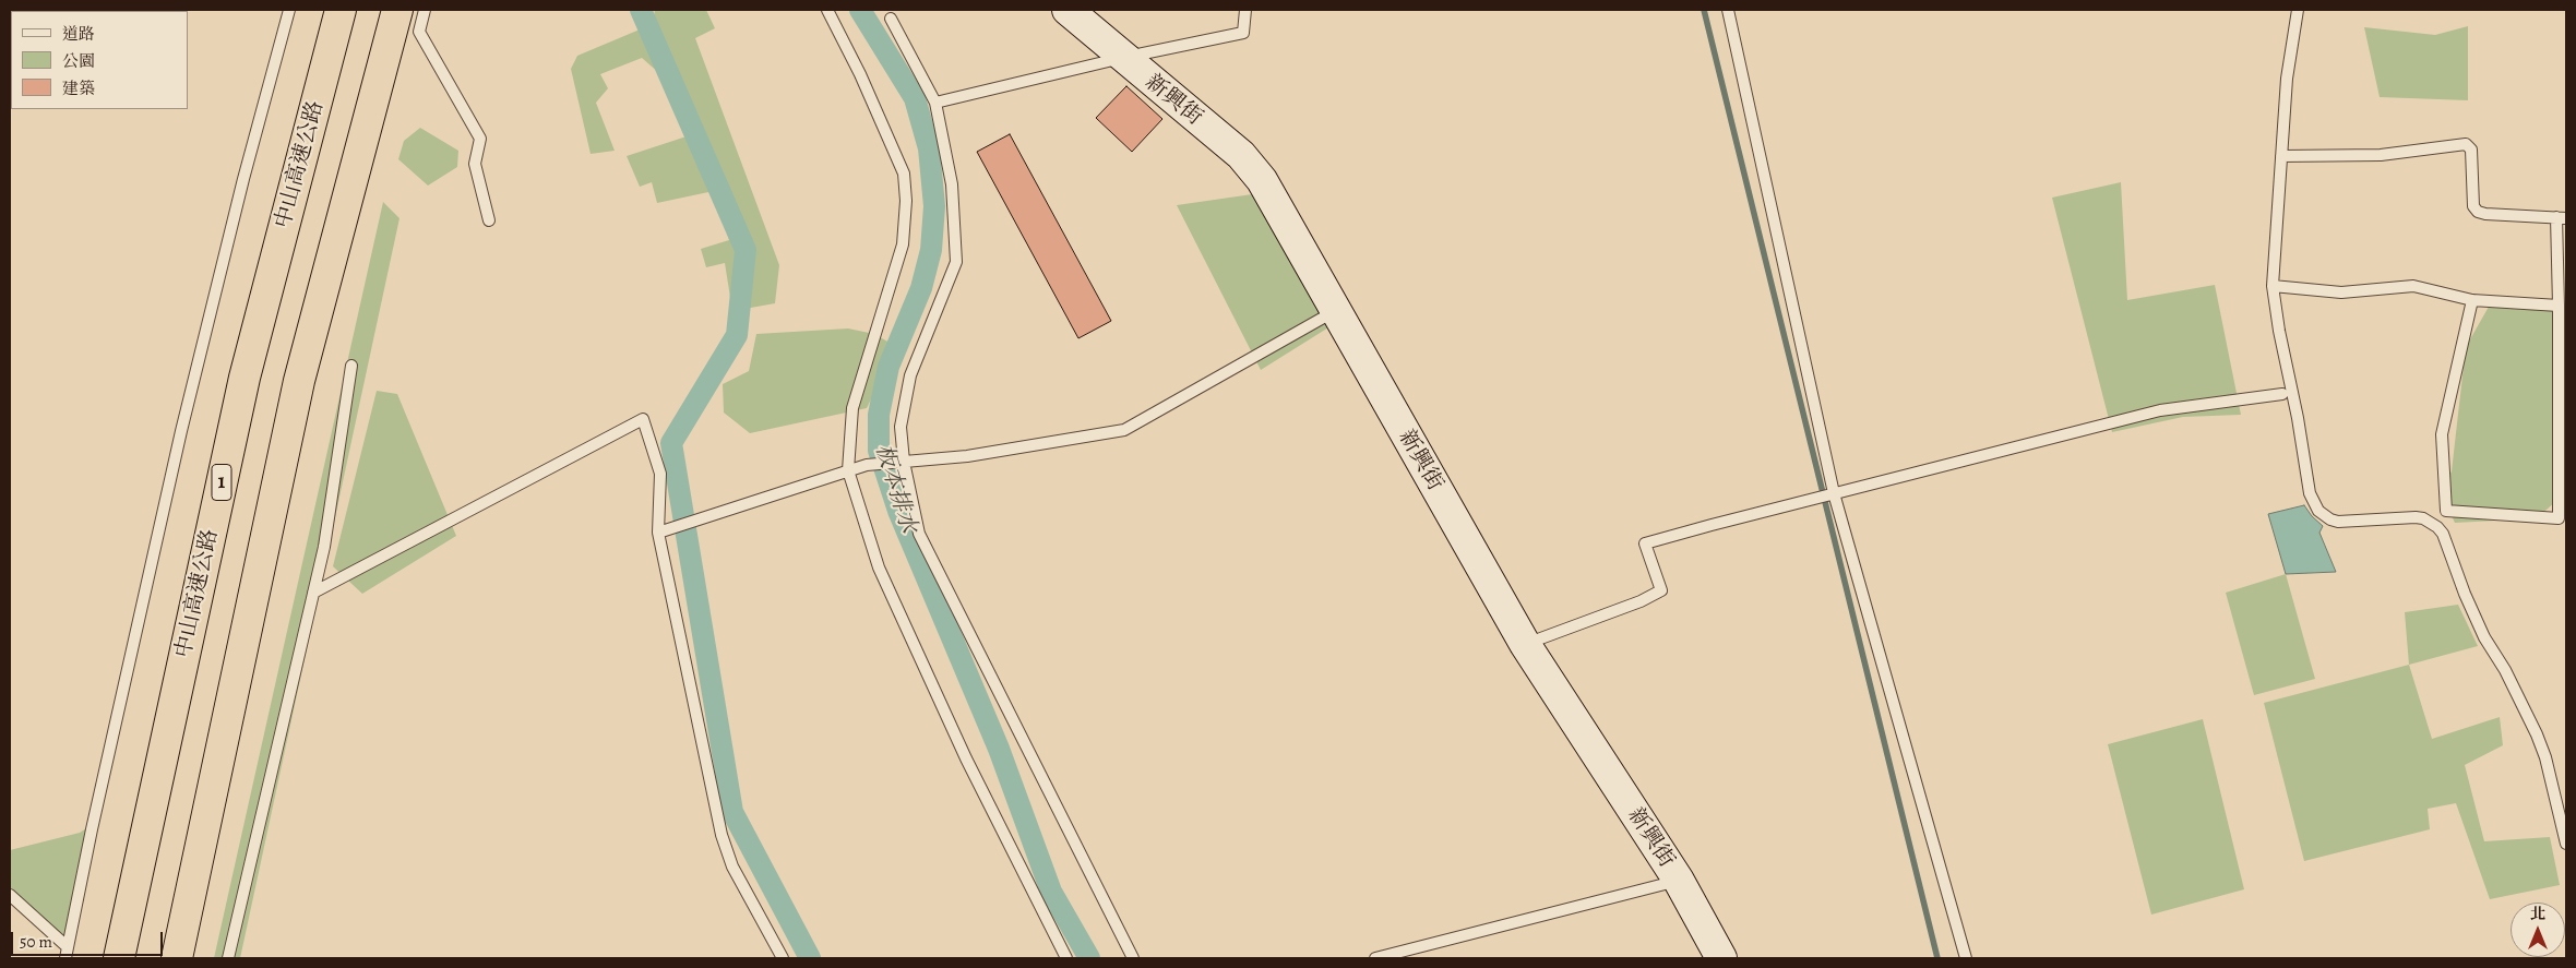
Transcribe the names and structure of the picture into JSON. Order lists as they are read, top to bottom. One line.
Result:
{"streets":{"highway":["中山高速公路","1"],"street":["新興街"]},"water":["板本排水"],"legend":["道路","公園","建築"],"scale_bar":"50 m","north":"top"}
